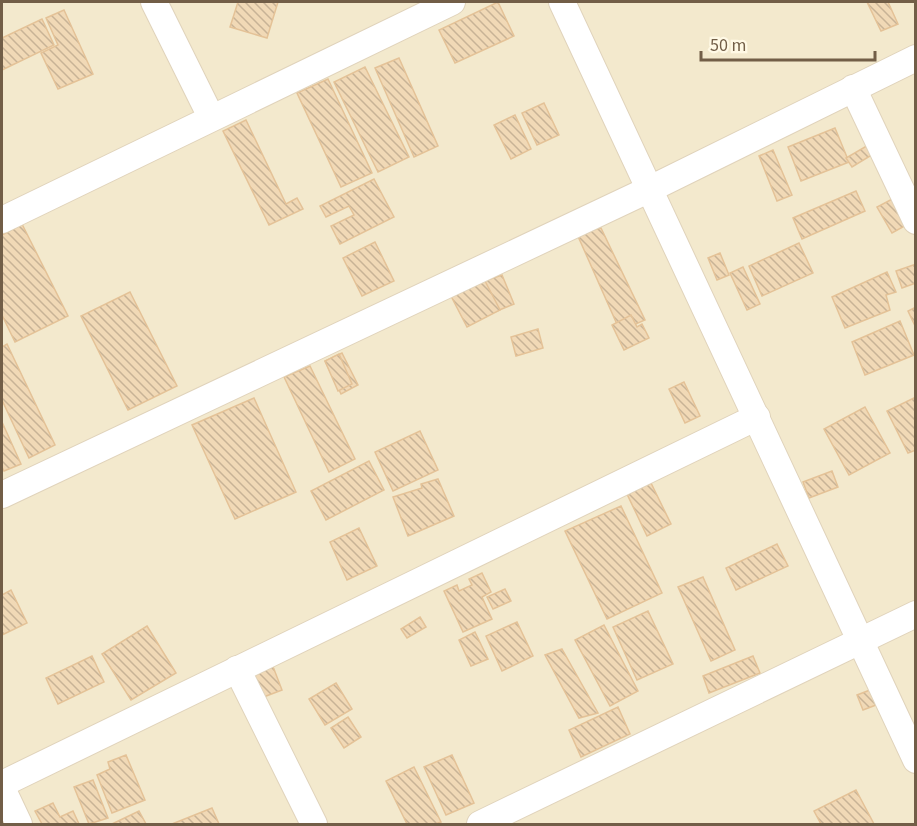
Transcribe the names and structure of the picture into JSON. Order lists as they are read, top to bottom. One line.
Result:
{"scale_bar":"50 m"}
